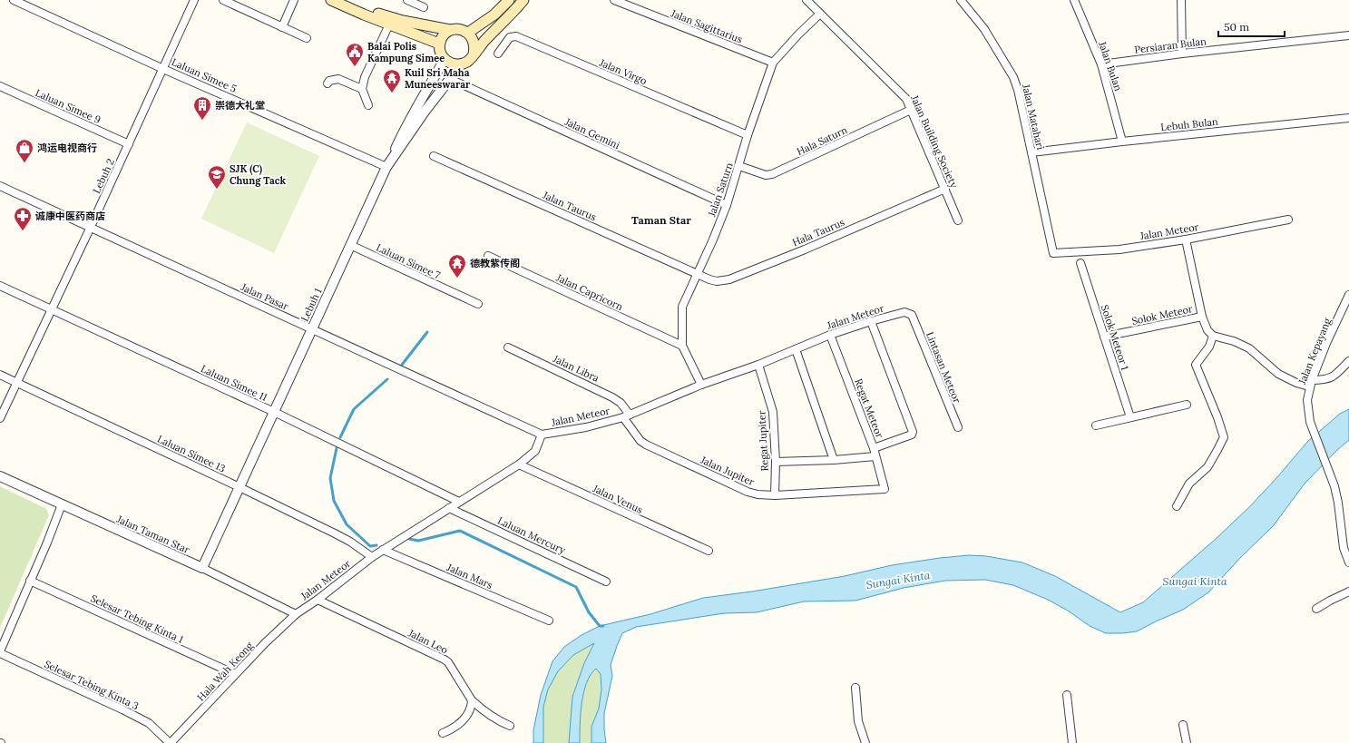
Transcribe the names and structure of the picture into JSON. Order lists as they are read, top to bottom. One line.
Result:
{"streets":{"street":["Jalan Sagittarius","Persiaran Bulan","Jalan Bulan","Jalan Virgo","Laluan Simee 5","Laluan Simee 9","Jalan Matahari","Lebuh Bulan","Jalan Gemini","Hala Saturn","Jalan Building Society","Lebuh 2","Jalan Saturn","Jalan Taurus","Jalan Meteor","Hala Taurus","Laluan Simee 7","Jalan Capricorn","Jalan Pasar","Lebuh 1","Solok Meteor","Solok Meteor 1","Jalan Kepayang","Lintasan Meteor","Jalan Libra","Laluan Simee 11","Regat Meteor","Regat Jupiter","Laluan Simee 13","Jalan Jupiter","Jalan Venus","Jalan Taman Star","Laluan Mercury","Jalan Mars","Selesar Tebing Kinta 1","Jalan Leo","Hala Wah Keong","Selesar Tebing Kinta 3"]},"crossings":[["Jalan Sagittarius","Jalan Saturn"],["Persiaran Bulan","Jalan Bulan"],["Jalan Bulan","Lebuh Bulan"],["Jalan Virgo","Jalan Saturn"],["Laluan Simee 5","Lebuh 2"],["Laluan Simee 5","Lebuh 1"],["Laluan Simee 9","Lebuh 2"],["Jalan Matahari","Lebuh Bulan"],["Jalan Matahari","Jalan Meteor"],["Jalan Gemini","Jalan Saturn"],["Jalan Gemini","Lebuh 1"],["Hala Saturn","Jalan Building Society"],["Hala Saturn","Jalan Saturn"],["Jalan Building Society","Jalan Saturn"],["Jalan Building Society","Hala Taurus"],["Lebuh 2","Jalan Pasar"],["Lebuh 2","Laluan Simee 11"],["Lebuh 2","Laluan Simee 13"],["Jalan Saturn","Jalan Taurus"],["Jalan Saturn","Jalan Meteor"],["Jalan Saturn","Hala Taurus"],["Jalan Saturn","Jalan Capricorn"],["Jalan Taurus","Hala Taurus"],["Jalan Meteor","Jalan Pasar"],["Jalan Meteor","Lintasan Meteor"],["Jalan Meteor","Jalan Libra"],["Jalan Meteor","Laluan Simee 11"],["Jalan Meteor","Regat Meteor"],["Jalan Meteor","Regat Jupiter"],["Jalan Meteor","Laluan Simee 13"],["Jalan Meteor","Jalan Jupiter"],["Jalan Meteor","Jalan Venus"],["Jalan Meteor","Jalan Taman Star"],["Jalan Meteor","Laluan Mercury"],["Jalan Meteor","Jalan Mars"],["Jalan Meteor","Jalan Leo"],["Jalan Meteor","Hala Wah Keong"],["Laluan Simee 7","Lebuh 1"],["Jalan Pasar","Lebuh 1"],["Lebuh 1","Laluan Simee 11"],["Lebuh 1","Laluan Simee 13"],["Lebuh 1","Jalan Taman Star"],["Solok Meteor","Solok Meteor 1"],["Jalan Libra","Jalan Jupiter"],["Regat Meteor","Jalan Jupiter"],["Regat Jupiter","Jalan Jupiter"],["Jalan Taman Star","Hala Wah Keong"],["Selesar Tebing Kinta 1","Hala Wah Keong"],["Hala Wah Keong","Selesar Tebing Kinta 3"]],"districts":["Taman Star"],"water":["Sungai Kinta"],"places":{"public building":["Balai Polis Kampung Simee"],"temple":["Kuil Sri Maha Muneeswarar","德教紫传阁"],"building":["崇德大礼堂"],"shop":["鸿运电视商行"],"school or university":["SJK (C) Chung Tack"],"pharmacy":["诚康中医药商店"]},"scale_bar":"50 m"}
